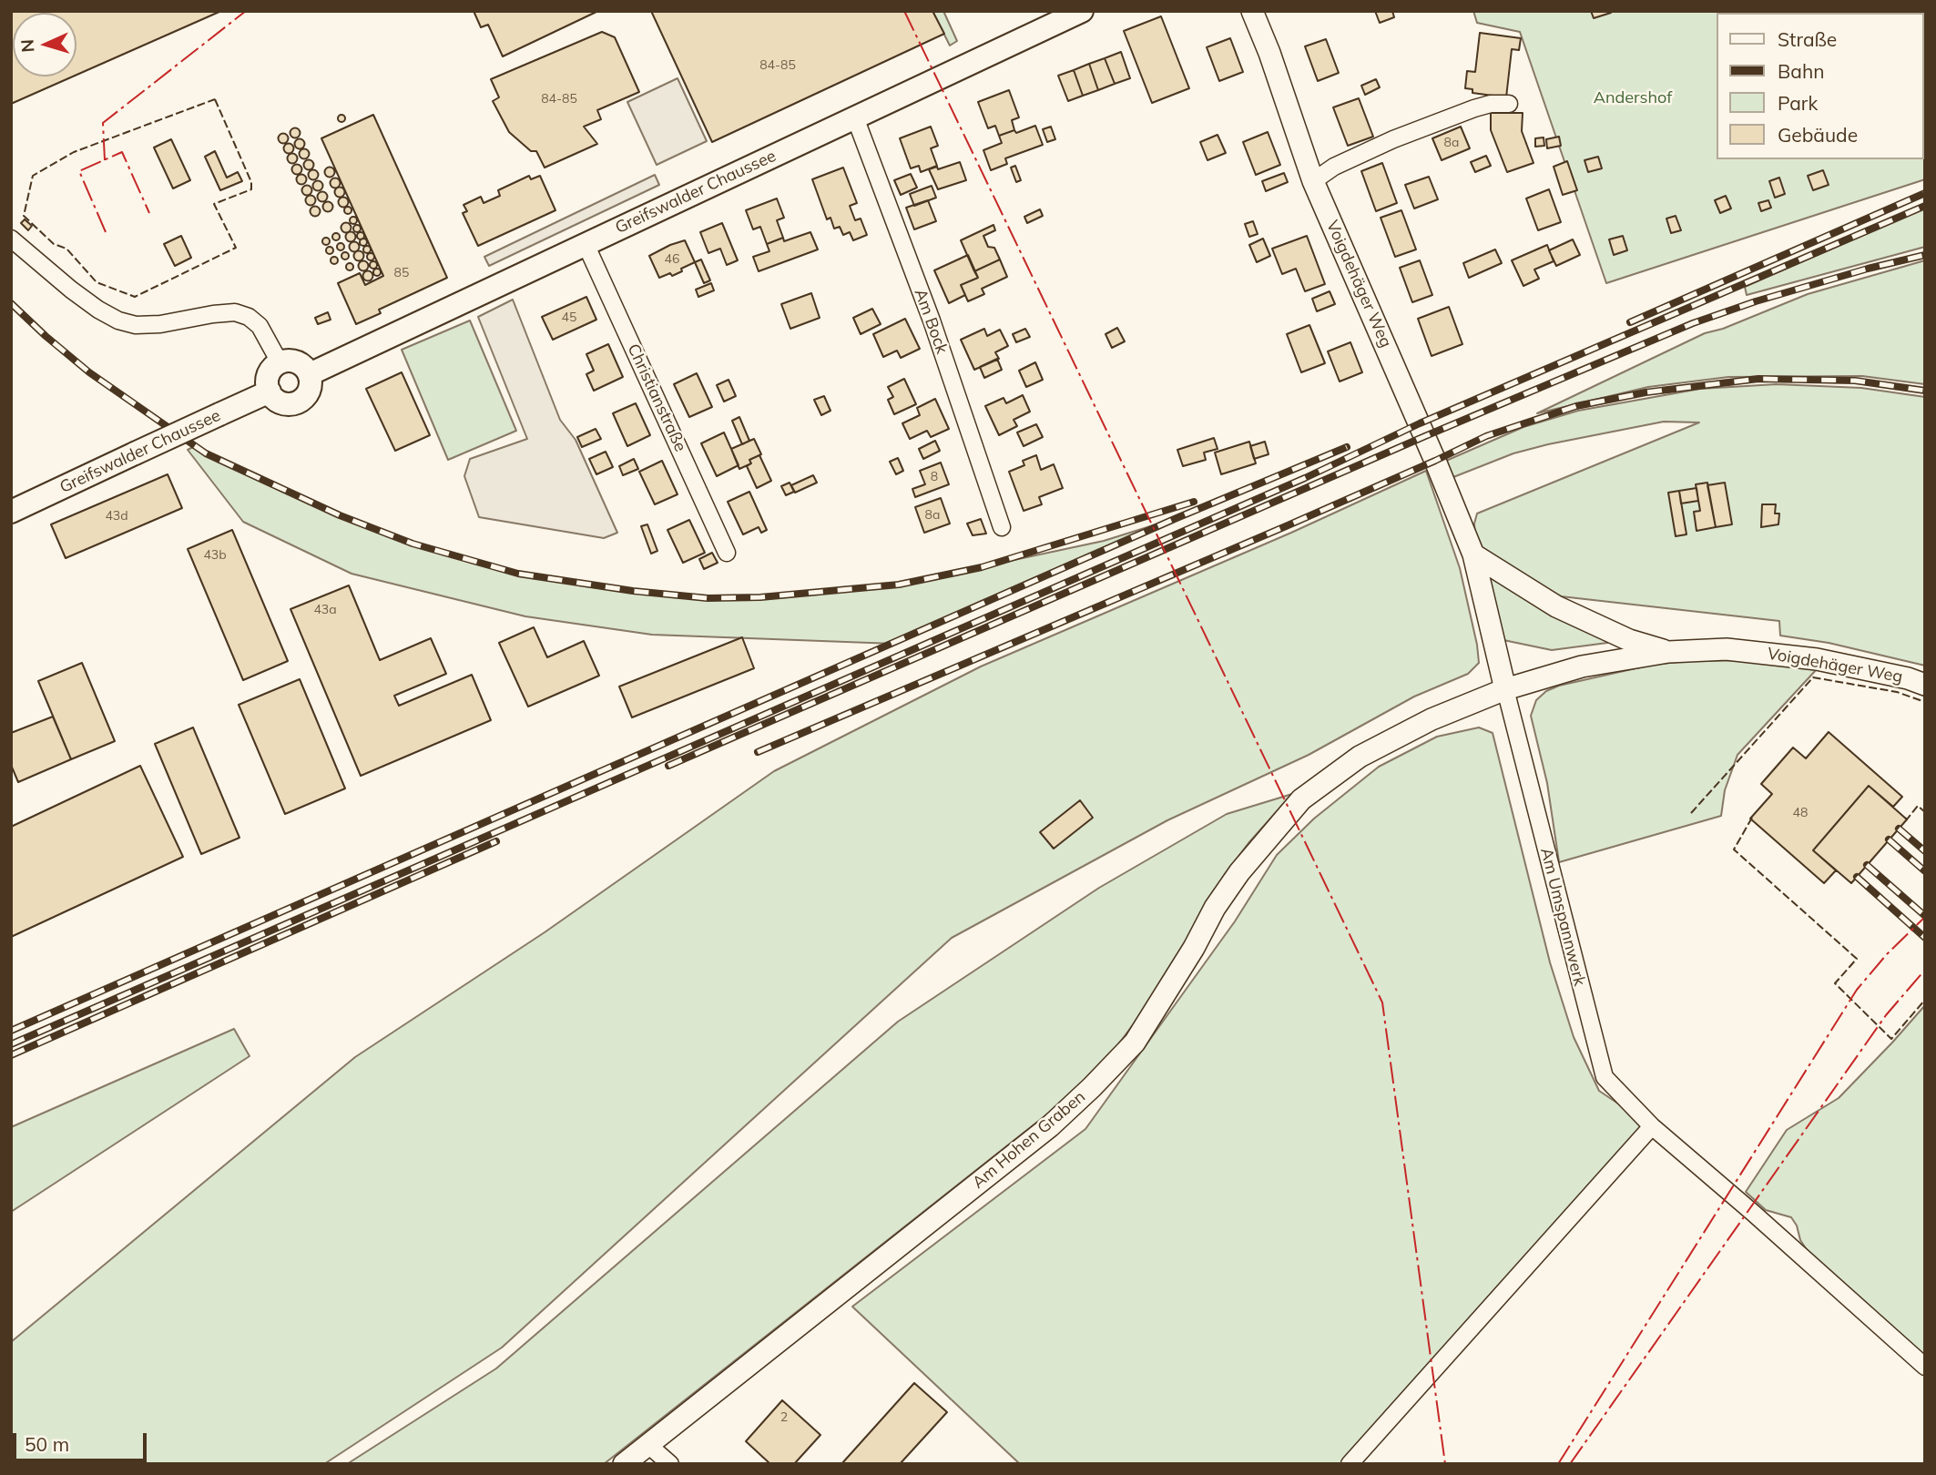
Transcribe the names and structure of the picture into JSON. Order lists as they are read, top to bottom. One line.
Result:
{"streets":{"main road":["Greifswalder Chaussee"],"street":["Voigdehäger Weg","Am Bock","Christianstraße","Am Umspannwerk","Am Hohen Graben"]},"crossings":[["Greifswalder Chaussee","Am Bock"],["Greifswalder Chaussee","Christianstraße"],["Voigdehäger Weg","Am Umspannwerk"],["Voigdehäger Weg","Am Hohen Graben"],["Am Umspannwerk","Am Hohen Graben"]],"parks":["Andershof"],"house_numbers":["84-85","84-85","8a","46","85","45","8","8a","43d","43b","43a","48","2"],"legend":["Straße","Bahn","Park","Gebäude"],"scale_bar":"50 m","north":"left"}
